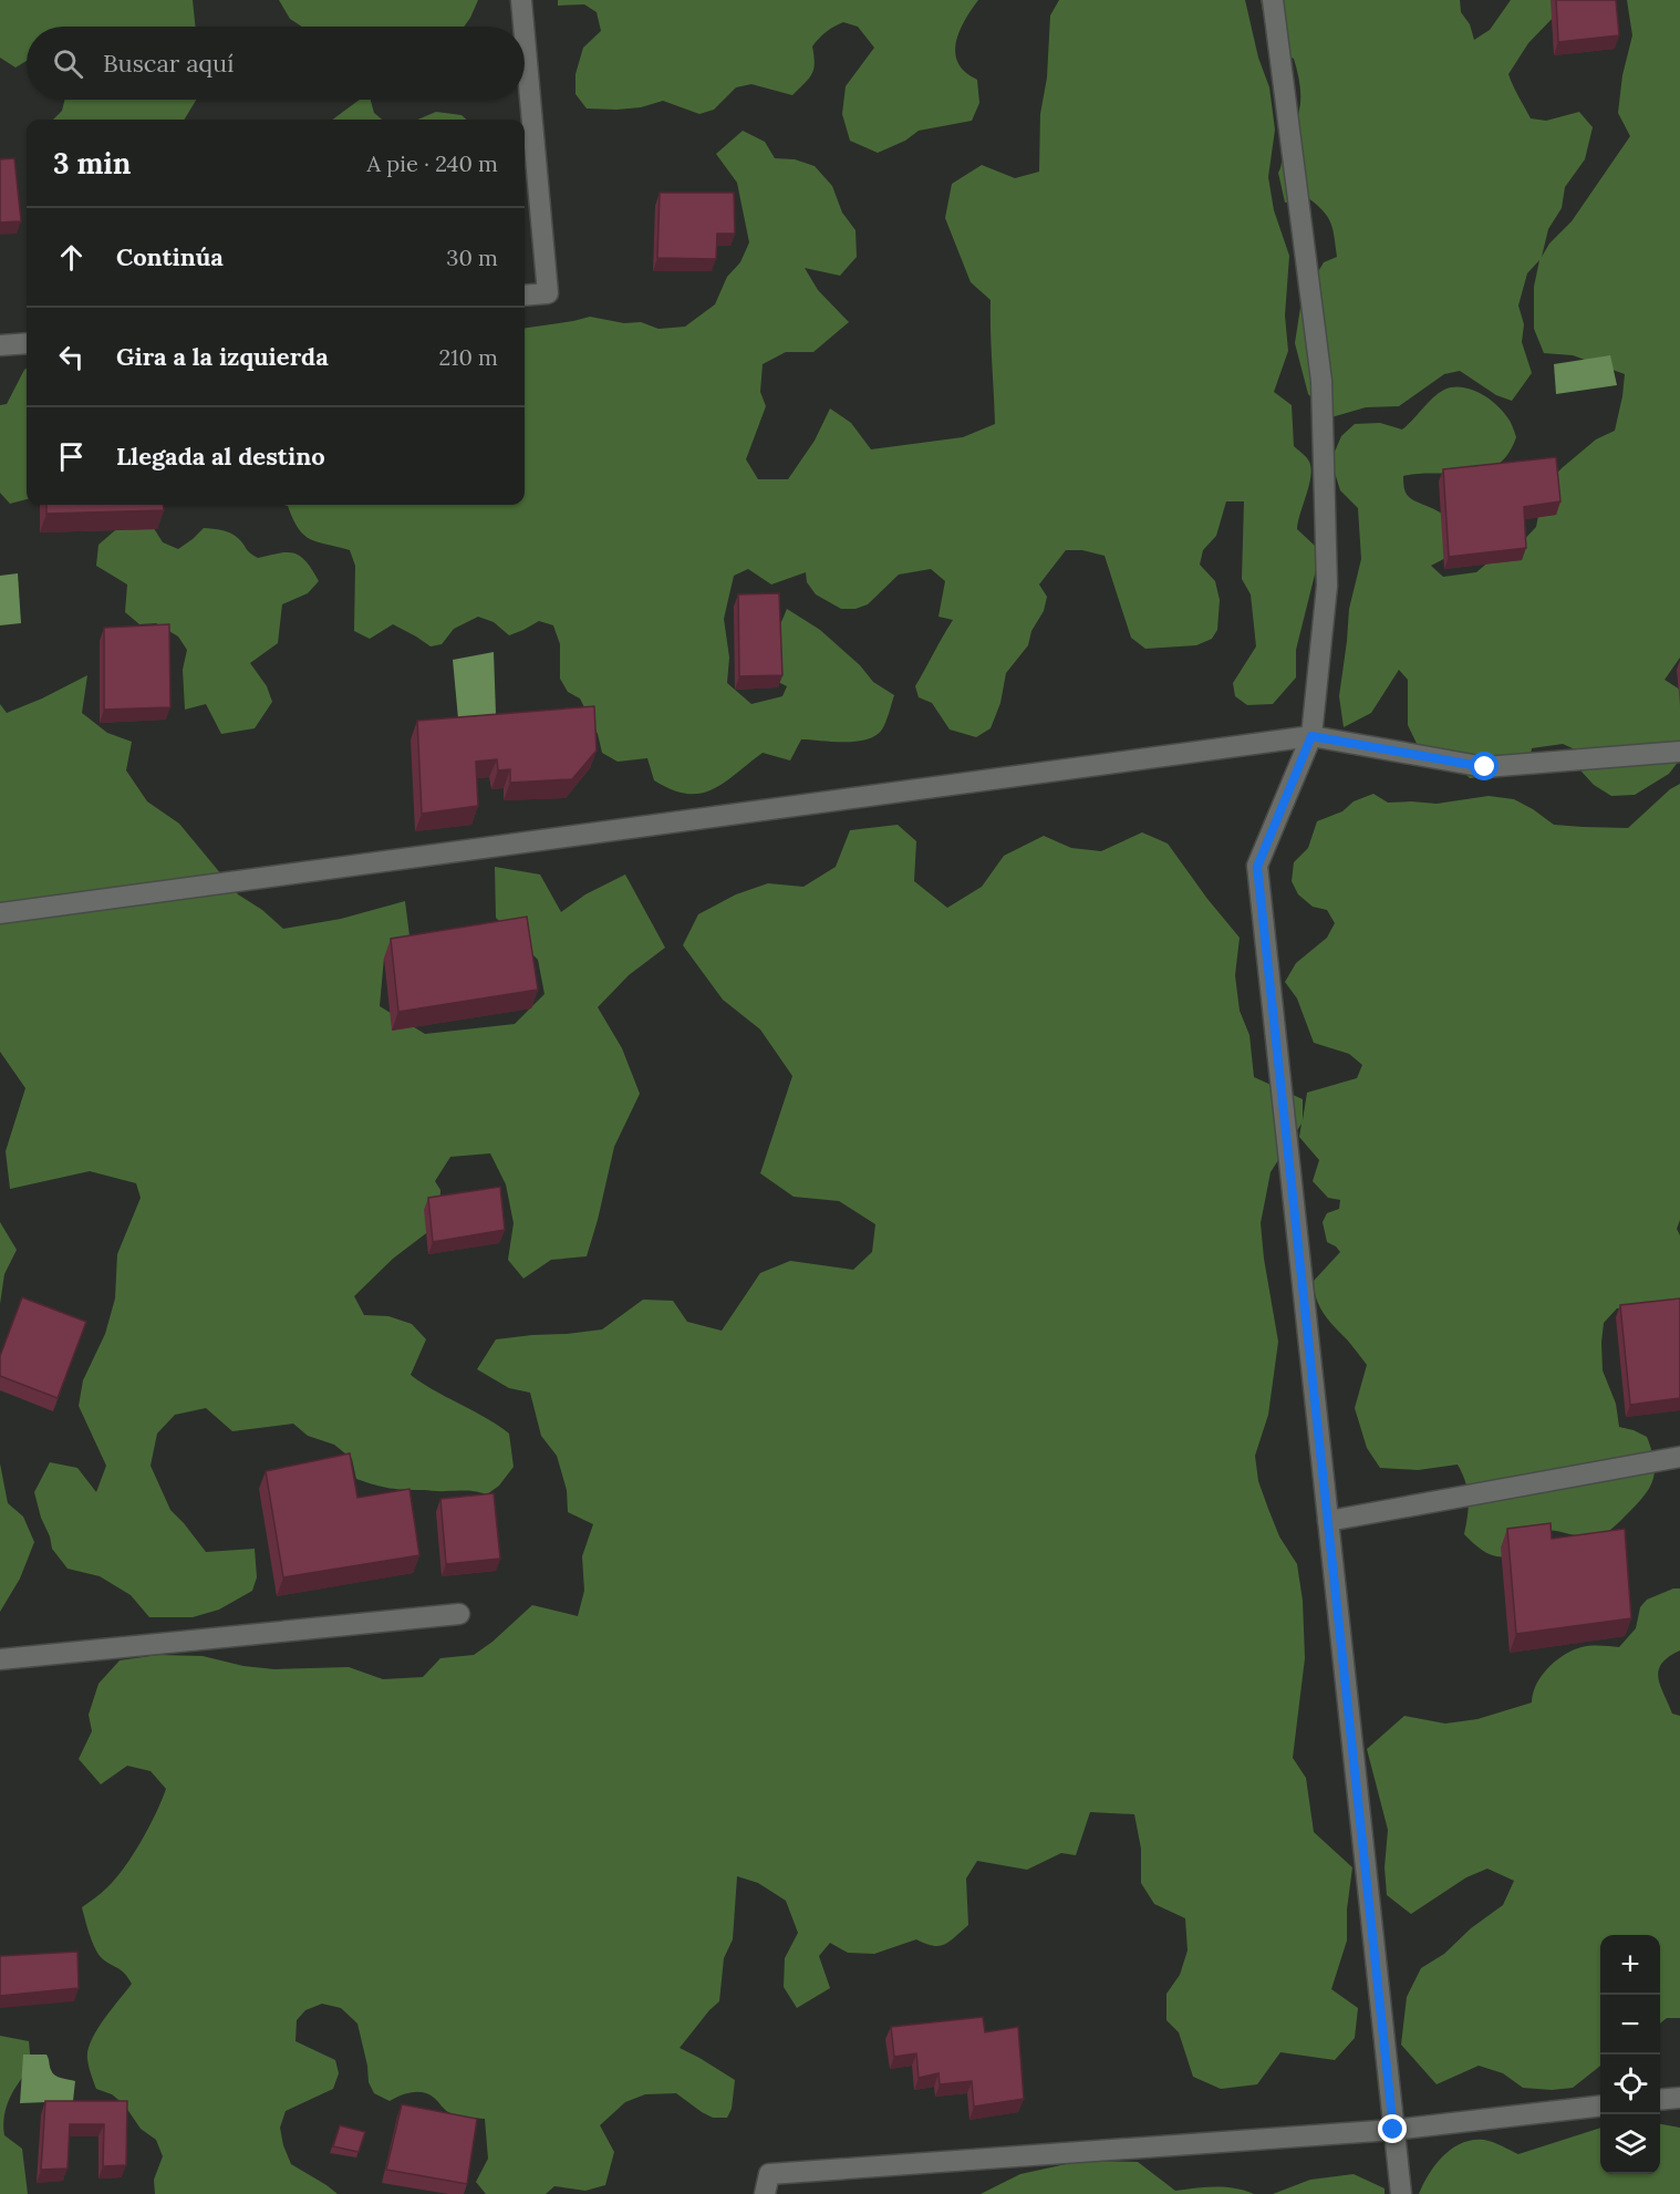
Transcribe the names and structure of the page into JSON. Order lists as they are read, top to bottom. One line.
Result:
{"page":{"search":"Buscar aquí","heading":["3 min","A pie · 240 m"],"list":[["Continúa","30 m"],["Gira a la izquierda","210 m"],"Llegada al destino"],"map_buttons":["+","−"]}}
